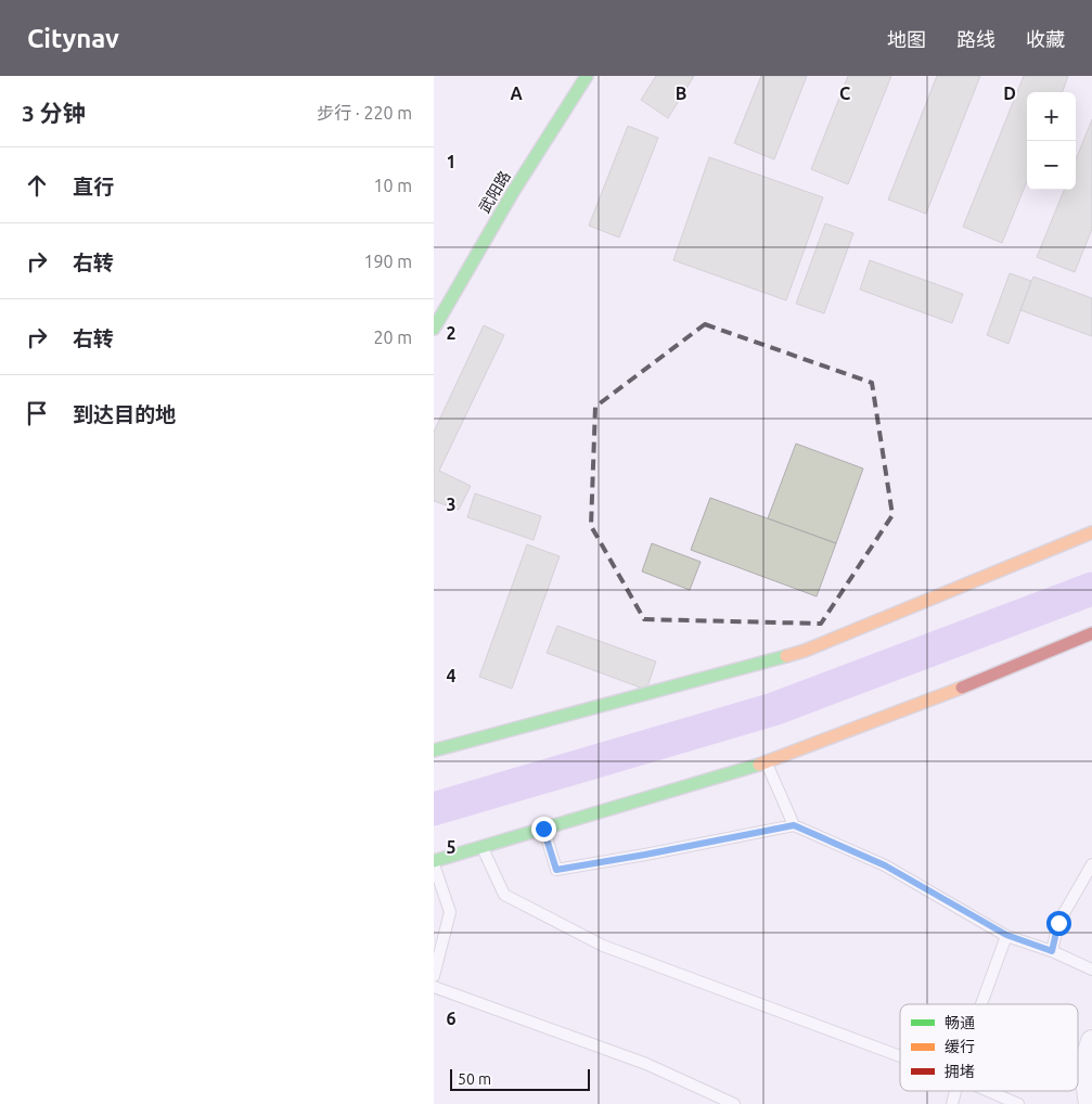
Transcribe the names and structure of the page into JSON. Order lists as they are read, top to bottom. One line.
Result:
{"streets":{"street":["武阳路"]},"legend":["畅通","缓行","拥堵"],"scale_bar":"50 m","page":{"header":"Citynav","nav":["地图","路线","收藏"],"heading":["3 分钟","步行 · 220 m"],"map_buttons":["+","−"],"list":[["直行","10 m"],["右转","190 m"],["右转","20 m"],"到达目的地"],"scale":"50 m"},"grid":{"columns":["A","B","C","D"],"rows":["1","2","3","4","5","6"]}}
